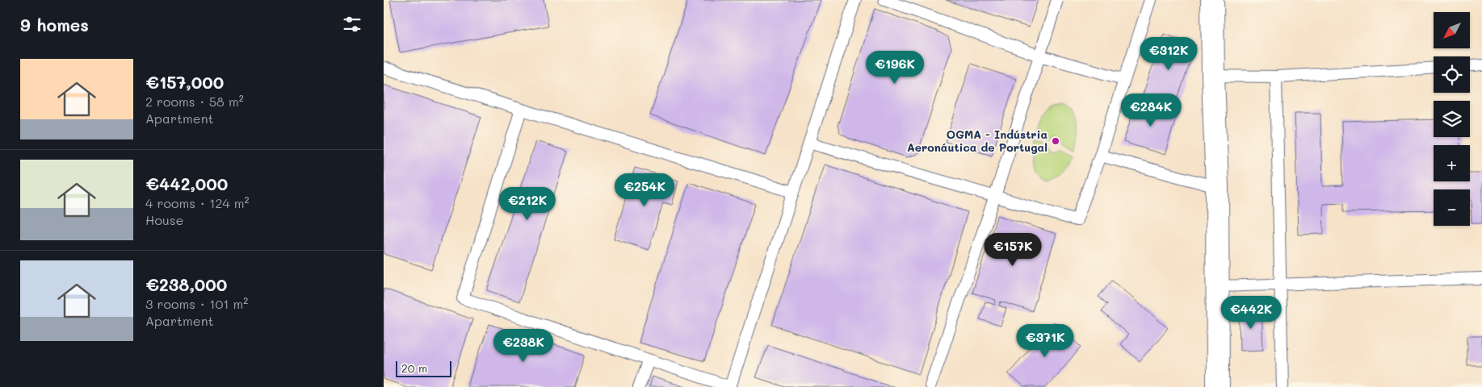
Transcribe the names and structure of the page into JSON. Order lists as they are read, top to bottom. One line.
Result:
{"places":["OGMA - Indústria Aeronáutica de Portugal"],"scale_bar":"20 m","north":"bottom left","page":{"heading":"9 homes","map_buttons":["+","−"],"price":["€312K","€196K","€284K","€254K","€212K","€157K","€442K","€371K","€238K"],"list":[{"name":"€157,000","note":"2 rooms · 58 m² · Apartment"},{"name":"€442,000","note":"4 rooms · 124 m² · House"},{"name":"€238,000","note":"3 rooms · 101 m² · Apartment"}],"scale":"20 m"}}
